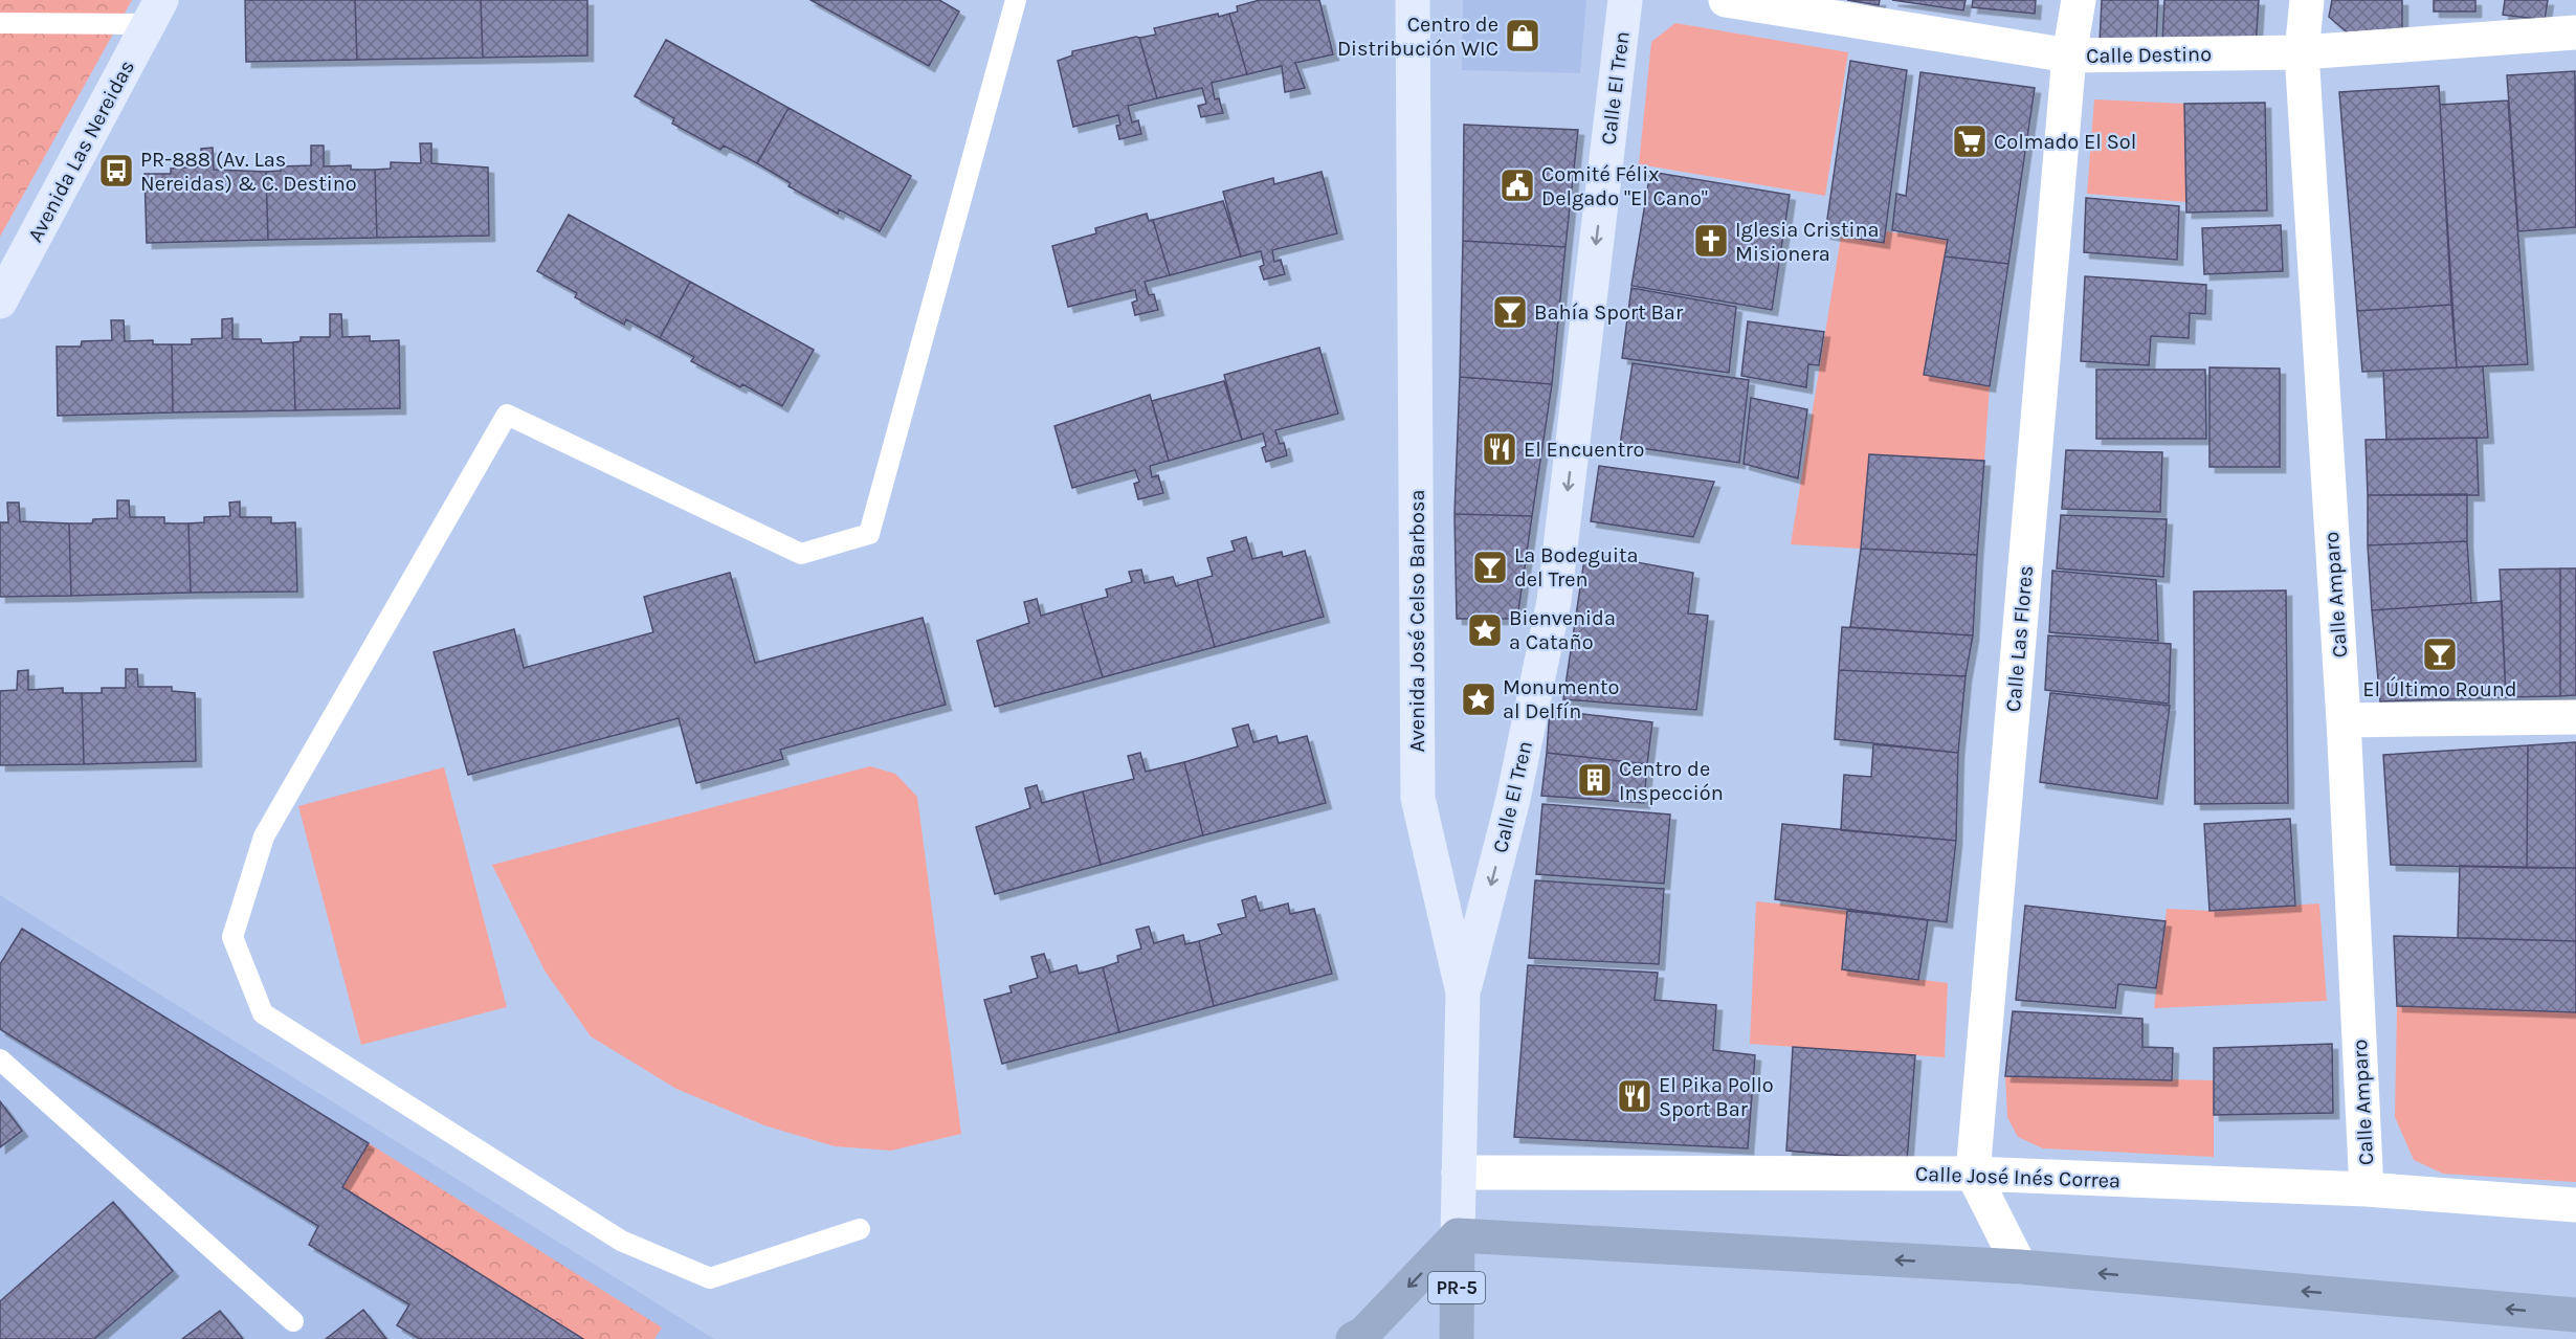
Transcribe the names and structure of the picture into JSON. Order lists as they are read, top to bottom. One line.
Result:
{"streets":{"main road":["Calle El Tren","Avenida Las Nereidas","Avenida José Celso Barbosa","PR-5"],"street":["Calle Destino","Calle Amparo","Calle Las Flores","Calle José Inés Correa"]},"crossings":[["Calle Destino","Calle Amparo"],["Calle Destino","Calle Las Flores"],["Calle El Tren","Avenida José Celso Barbosa"],["Calle Amparo","Calle José Inés Correa"],["Avenida José Celso Barbosa","Calle José Inés Correa"],["Avenida José Celso Barbosa","PR-5"],["Calle Las Flores","Calle José Inés Correa"]],"one_way":["Calle El Tren"],"places":{"shop":["Centro de Distribución WIC"],"supermarket":["Colmado El Sol"],"bus stop":["PR-888 (Av. Las Nereidas) & C. Destino"],"public building":["Comité Félix Delgado \"El Cano\""],"church":["Iglesia Cristina Misionera"],"bar":["Bahía Sport Bar","La Bodeguita del Tren","El Último Round"],"restaurant":["El Encuentro","El Pika Pollo Sport Bar"],"place":["Bienvenida a Cataño","Monumento al Delfín"],"building":["Centro de Inspección"]}}
